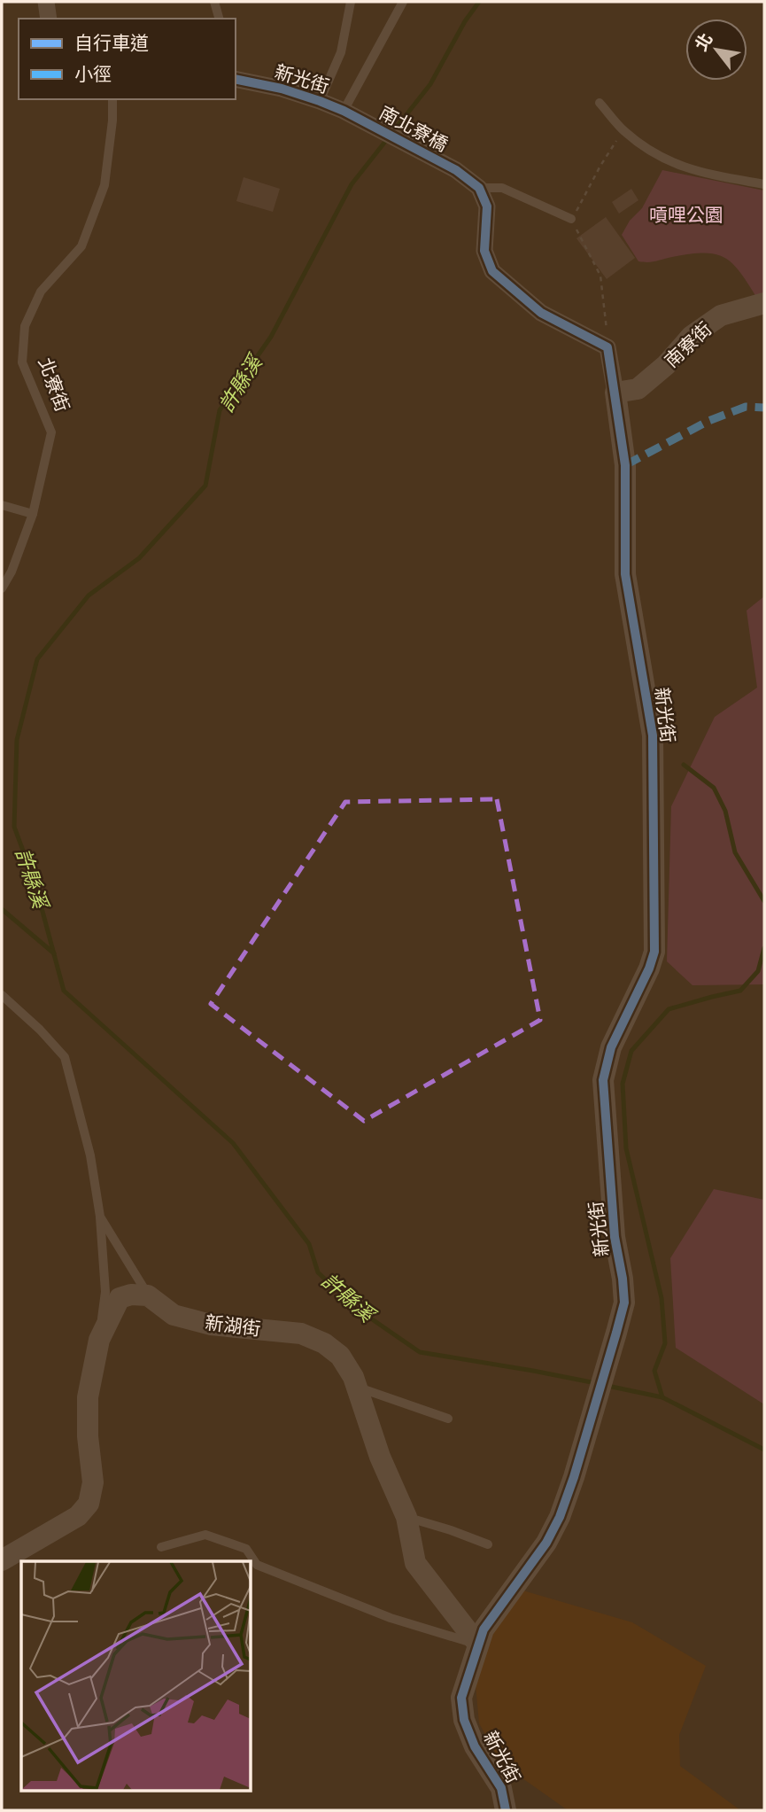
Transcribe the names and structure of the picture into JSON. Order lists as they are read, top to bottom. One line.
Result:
{"streets":{"street":["新光街","南北寮橋","南寮街","新湖街"],"lane":["北寮街"]},"crossings":[["新光街","南北寮橋"],["新光街","南寮街"],["新光街","新湖街"]],"water":["許縣溪"],"parks":["嗊哩公園"],"legend":["自行車道","小徑"],"north":"top left"}
